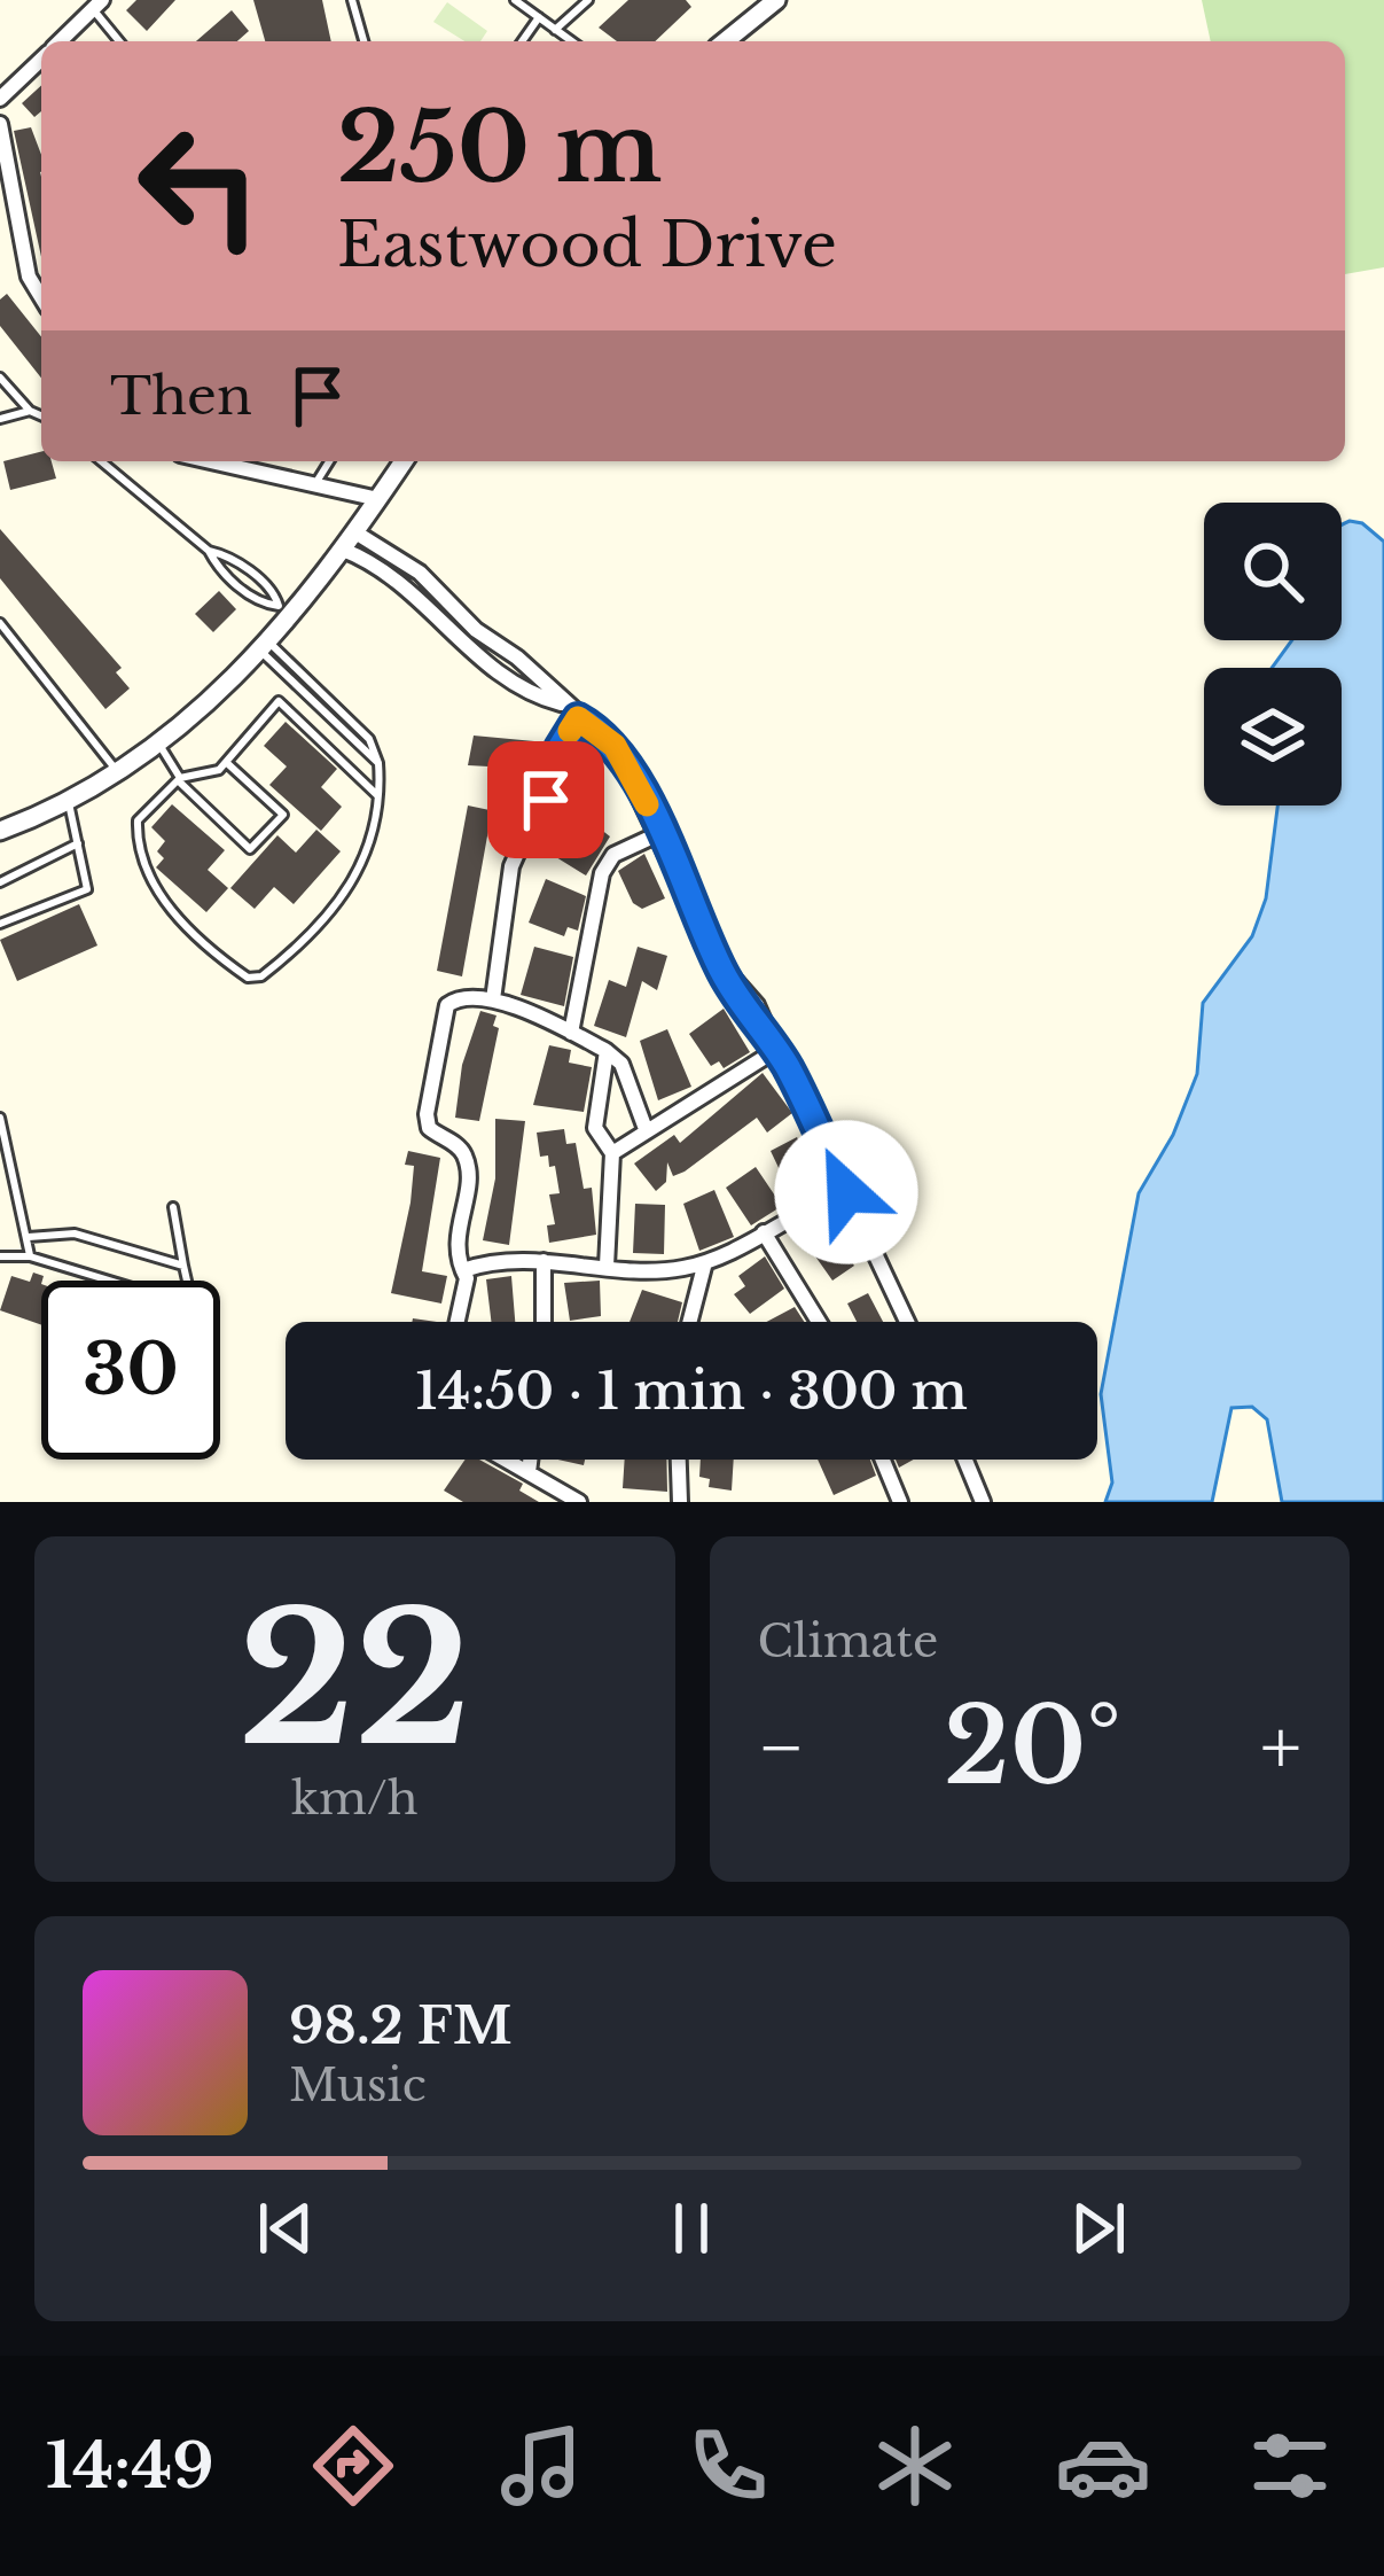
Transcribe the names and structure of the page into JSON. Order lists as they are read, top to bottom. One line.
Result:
{"page":{"turn":["250 m","Eastwood Drive"],"then":"Then","limit":"30","trip":"14:50 · 1 min · 300 m","tile":[["22","km/h"],"Climate"],"heat":["−","20°","+"],"song":["98.2 FM","Music"],"tabs":"14:49"}}
